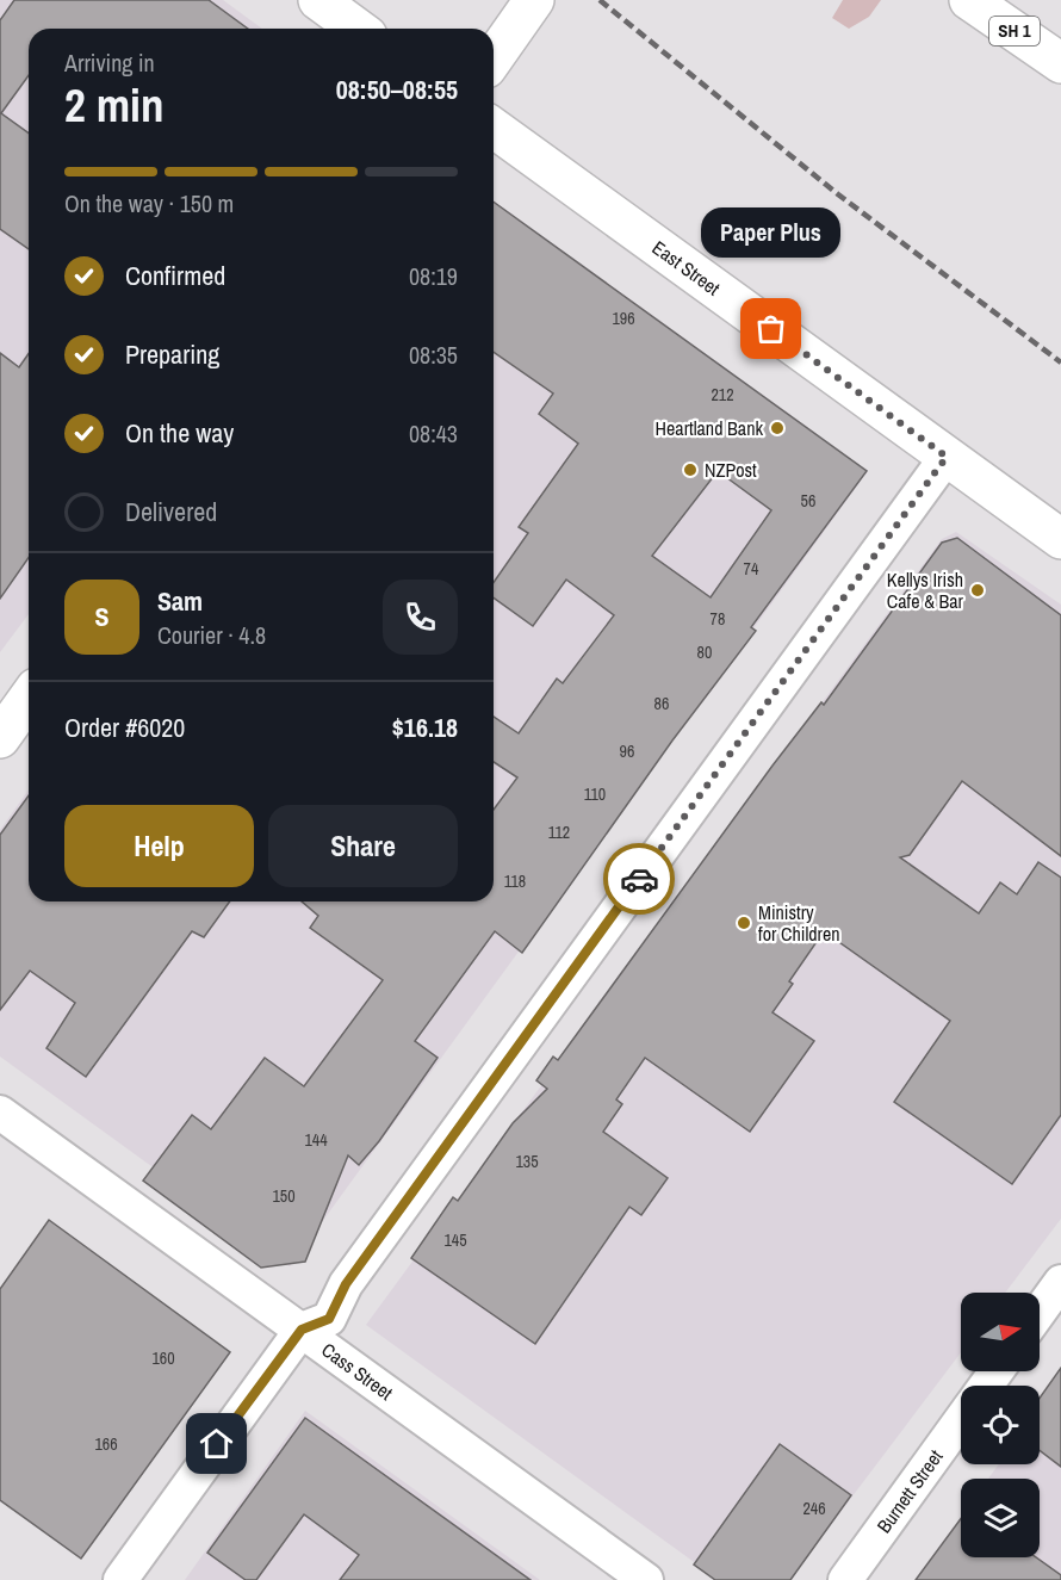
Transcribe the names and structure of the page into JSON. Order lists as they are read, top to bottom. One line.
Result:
{"streets":{"main road":["SH 1","East Street"],"street":["Cass Street","Burnett Street"]},"places":["Paper Plus","Heartland Bank","NZPost","Kellys Irish Cafe & Bar","Ministry for Children"],"house_numbers":["196","212","56","74","78","80","86","96","110","112","118","144","135","150","145","160","166","246"],"north":"right","page":{"heading":["2 min","Arriving in","08:50–08:55"],"panel":["Sam","Courier · 4.8","Order #6020","$16.18"],"bar":"On the way · 150 m","bubble":"Paper Plus","list":[["Confirmed","08:19"],["Preparing","08:35"],["On the way","08:43"],"Delivered"],"round":"S","buttons":["Help","Share"]}}
